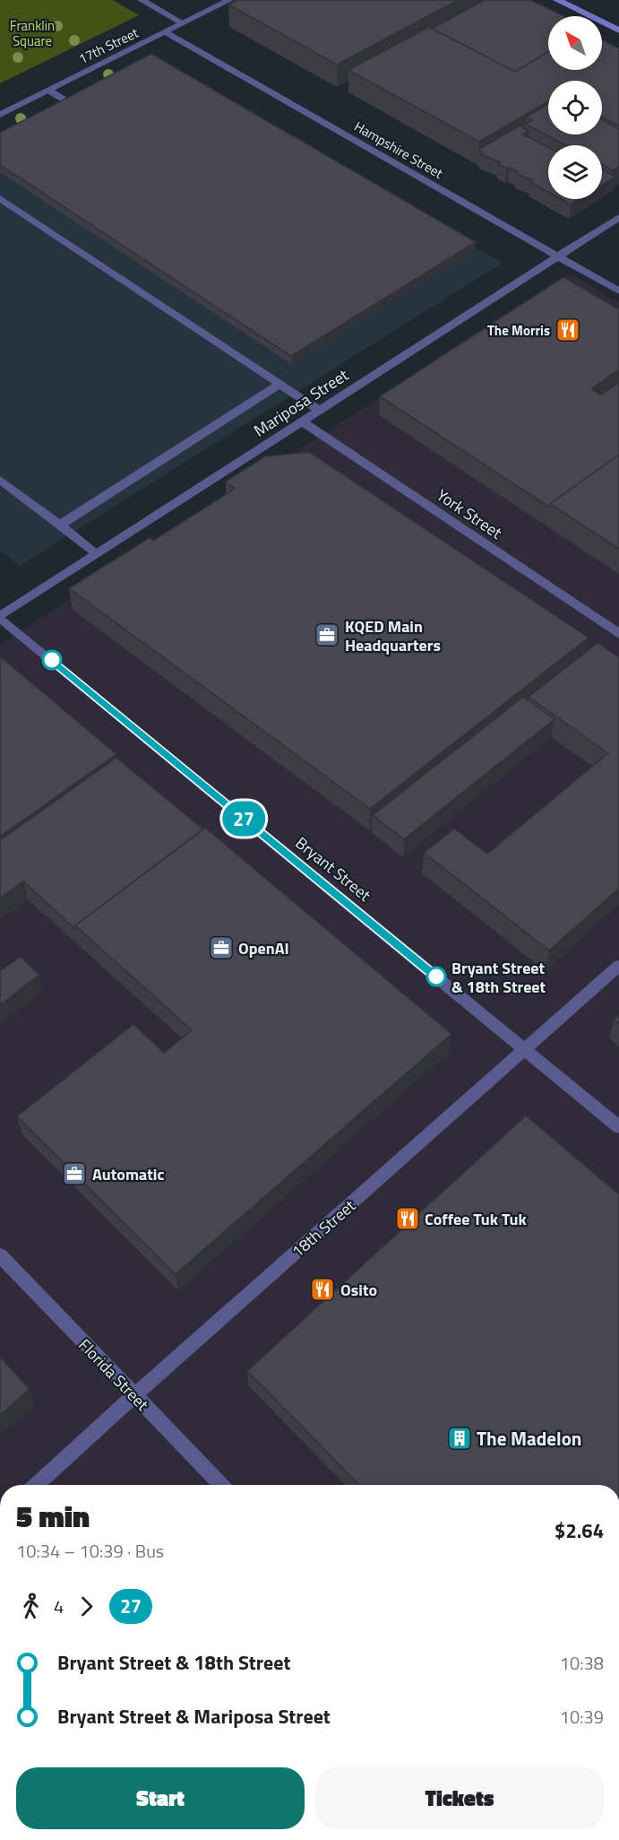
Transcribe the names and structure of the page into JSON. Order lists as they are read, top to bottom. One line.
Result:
{"streets":{"street":["17th Street","Hampshire Street","Mariposa Street","York Street","Bryant Street","18th Street","Florida Street"]},"crossings":[["17th Street","Hampshire Street"],["Hampshire Street","Mariposa Street"],["Mariposa Street","York Street"],["Mariposa Street","Bryant Street"],["Bryant Street","18th Street"],["18th Street","Florida Street"]],"parks":["Franklin Square"],"places":{"restaurant":["The Morris","Coffee Tuk Tuk","Osito"],"office":["KQED Main Headquarters","OpenAI","Automatic"],"other":["Bryant Street & 18th Street"],"building":["The Madelon"]},"lines":["bus line 27"],"north":"top left","page":{"on_map":"27","heading":["5 min","10:34 – 10:39 · Bus","$2.64"],"legs":["4","27"],"list":[{"name":"Bryant Street & 18th Street","value":"10:38"},{"name":"Bryant Street & Mariposa Street","value":"10:39"}],"buttons":["Start","Tickets"]}}
